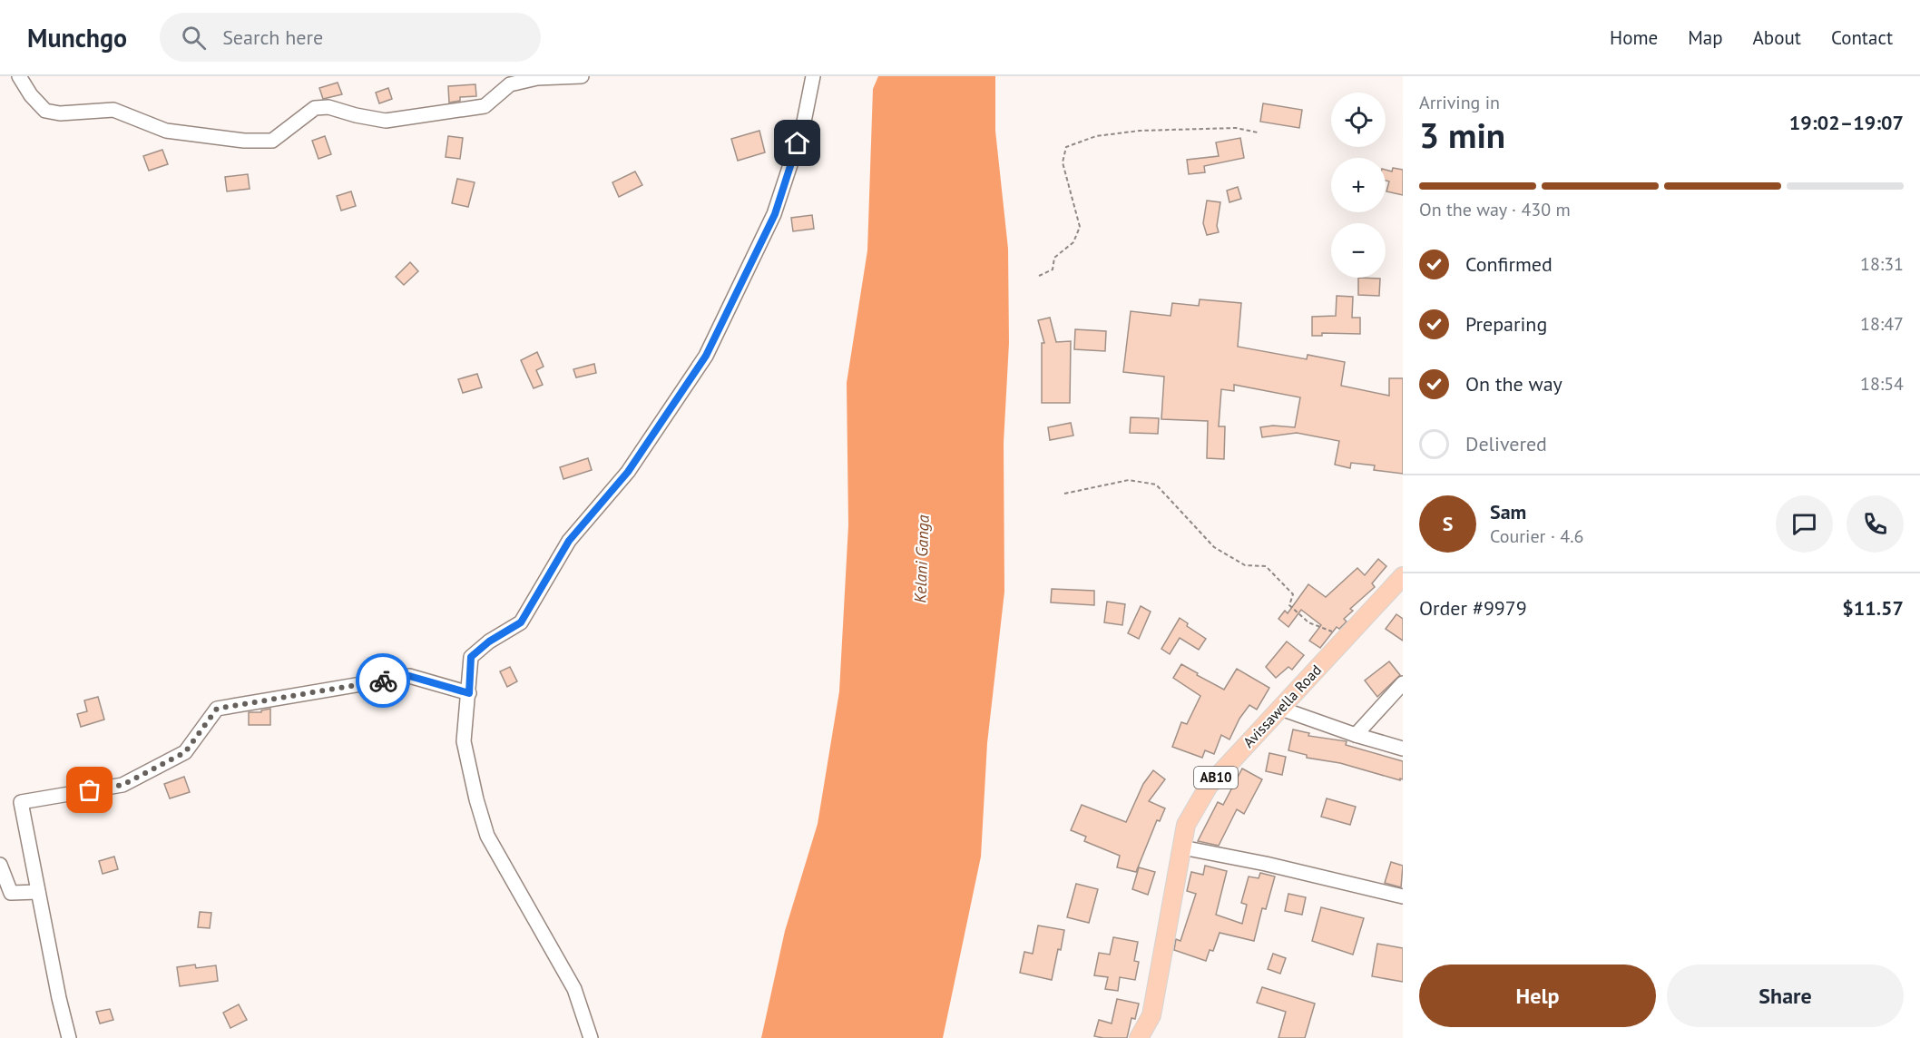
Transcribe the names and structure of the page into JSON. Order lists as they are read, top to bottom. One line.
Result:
{"streets":{"main road":["Avissawella Road","AB10"]},"water":["Kelani Ganga"],"page":{"header":"Munchgo","search":"Search here","nav":["Home","Map","About","Contact"],"heading":["3 min","Arriving in","19:02–19:07"],"panel":["Sam","Courier · 4.6","Order #9979","$11.57"],"map_buttons":["+","−"],"bar":"On the way · 430 m","list":[["Confirmed","18:31"],["Preparing","18:47"],["On the way","18:54"],"Delivered"],"round":"S","buttons":["Help","Share"]}}
